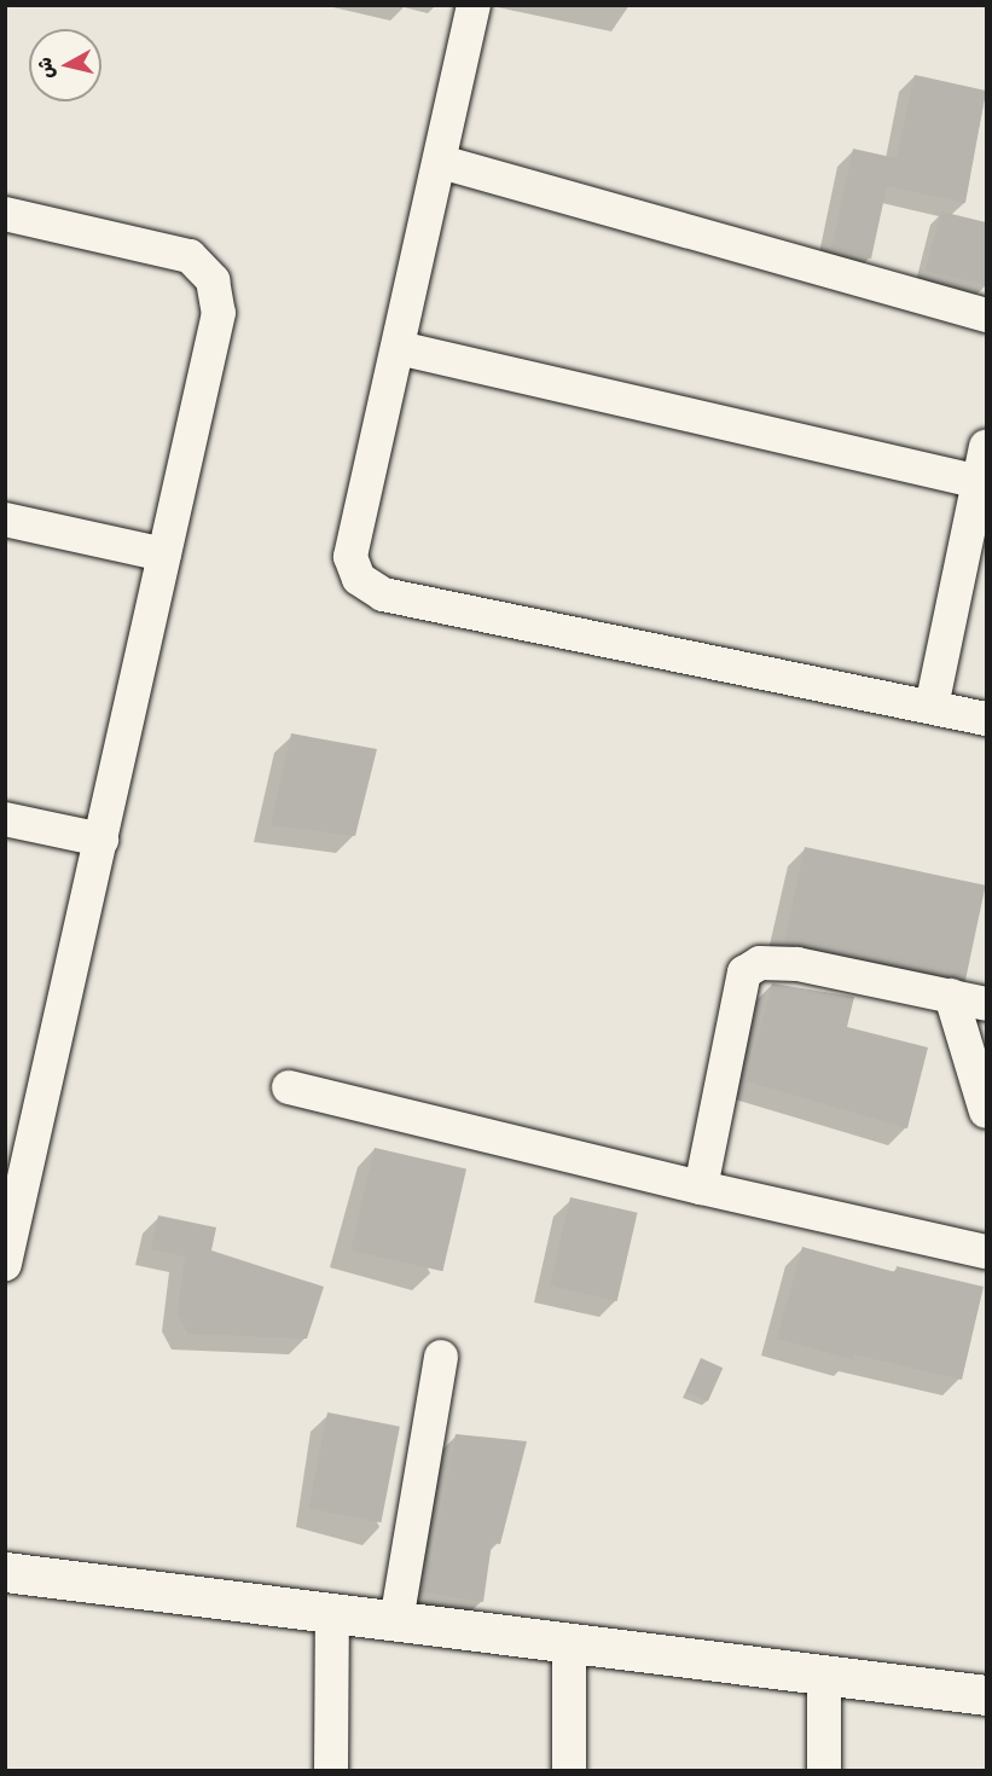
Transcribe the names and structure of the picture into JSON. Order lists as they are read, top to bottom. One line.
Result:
{"north":"left"}
